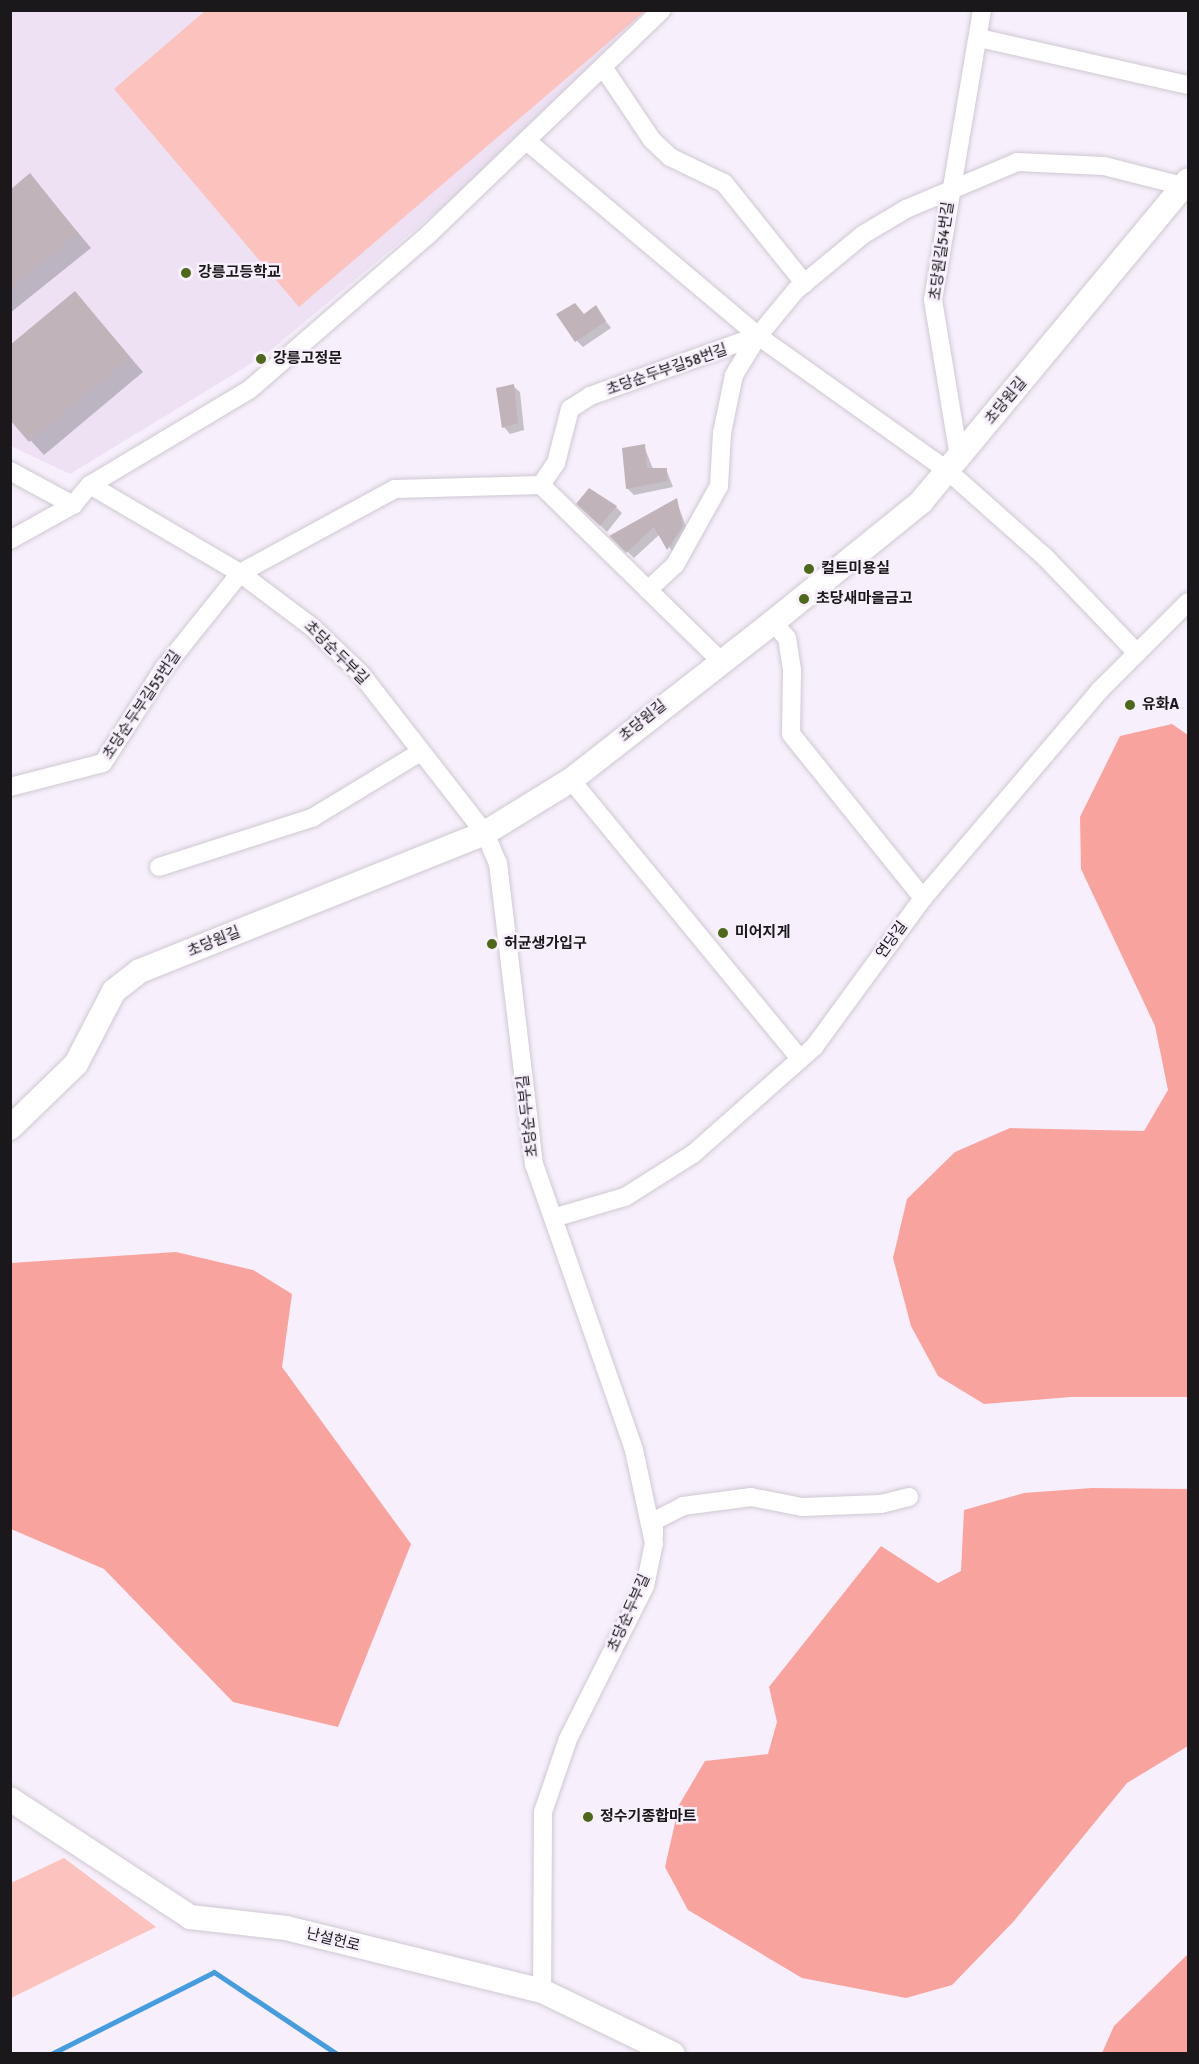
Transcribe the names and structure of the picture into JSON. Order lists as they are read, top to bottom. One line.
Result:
{"streets":{"street":["초당원길54번길","초당순두부길58번길","초당원길","초당순두부길","초당순두부길55번길","연당길","난설헌로"]},"crossings":[["초당원길54번길","초당순두부길58번길"],["초당원길54번길","초당원길"],["초당순두부길58번길","초당원길"],["초당원길","초당순두부길"],["초당순두부길","초당순두부길55번길"],["초당순두부길","연당길"],["초당순두부길","난설헌로"]],"places":["강릉고등학교","강릉고정문","컬트미용실","초당새마을금고","유화A","미어지게","허균생가입구","정수기종합마트"]}
